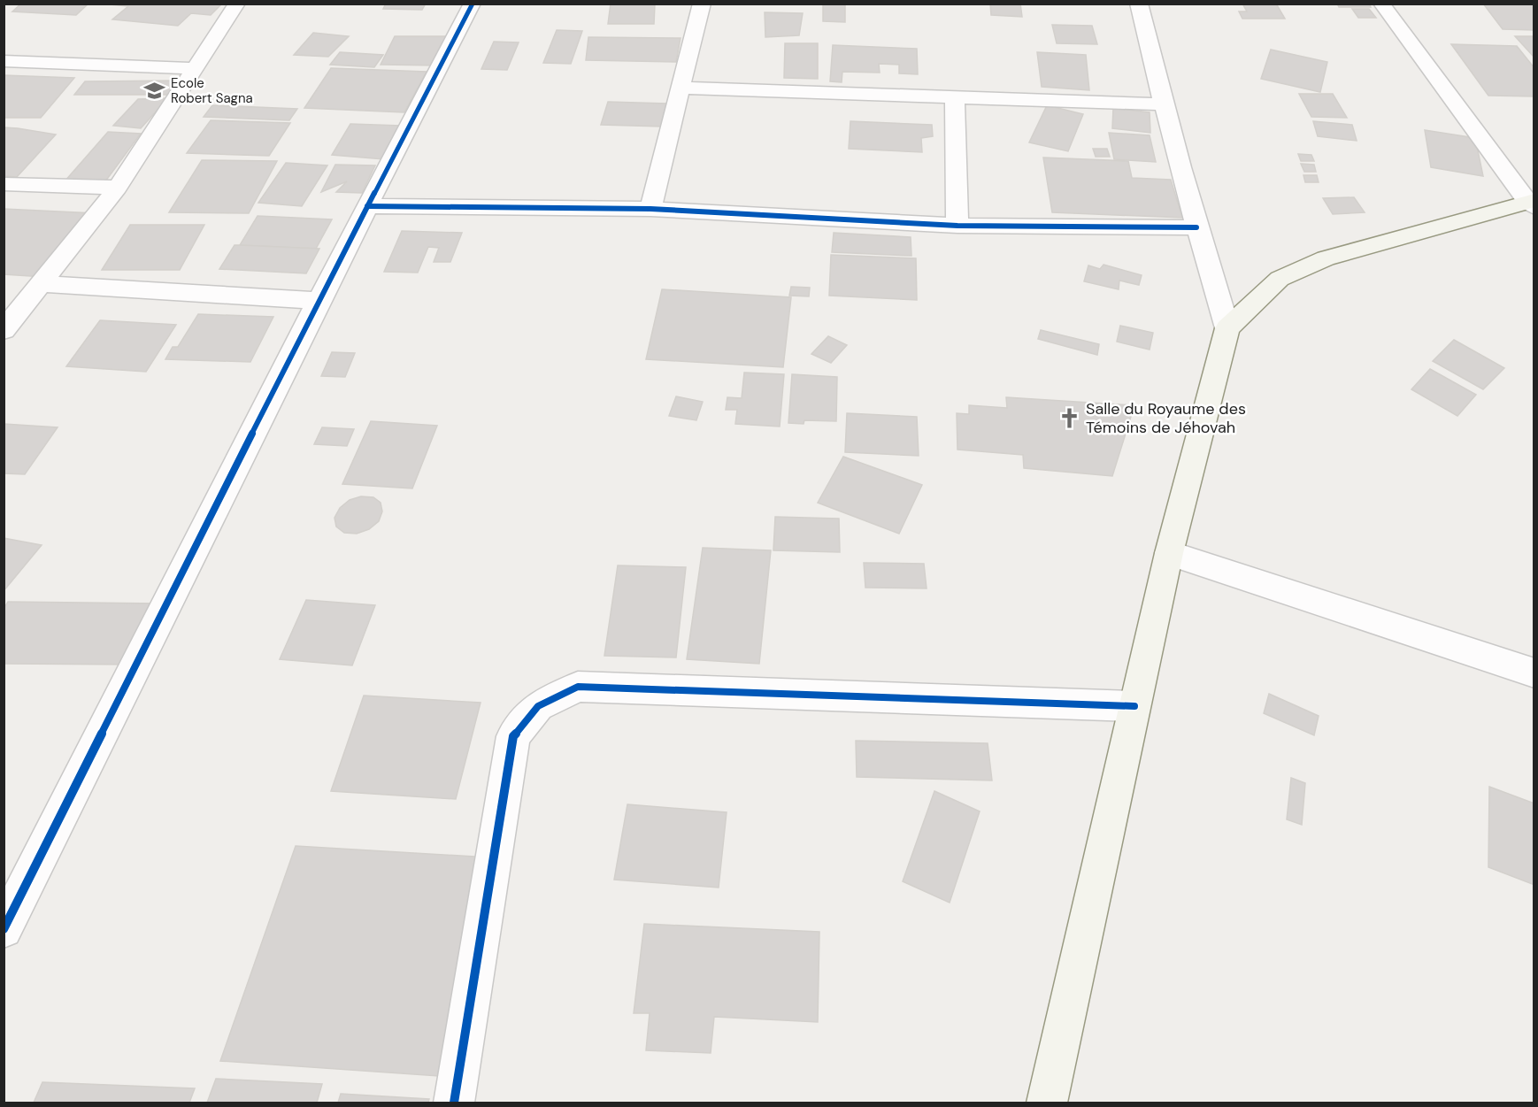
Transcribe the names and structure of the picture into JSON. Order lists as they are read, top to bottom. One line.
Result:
{"places":{"school or university":["Ecole Robert Sagna"],"church":["Salle du Royaume des Témoins de Jéhovah"]}}
